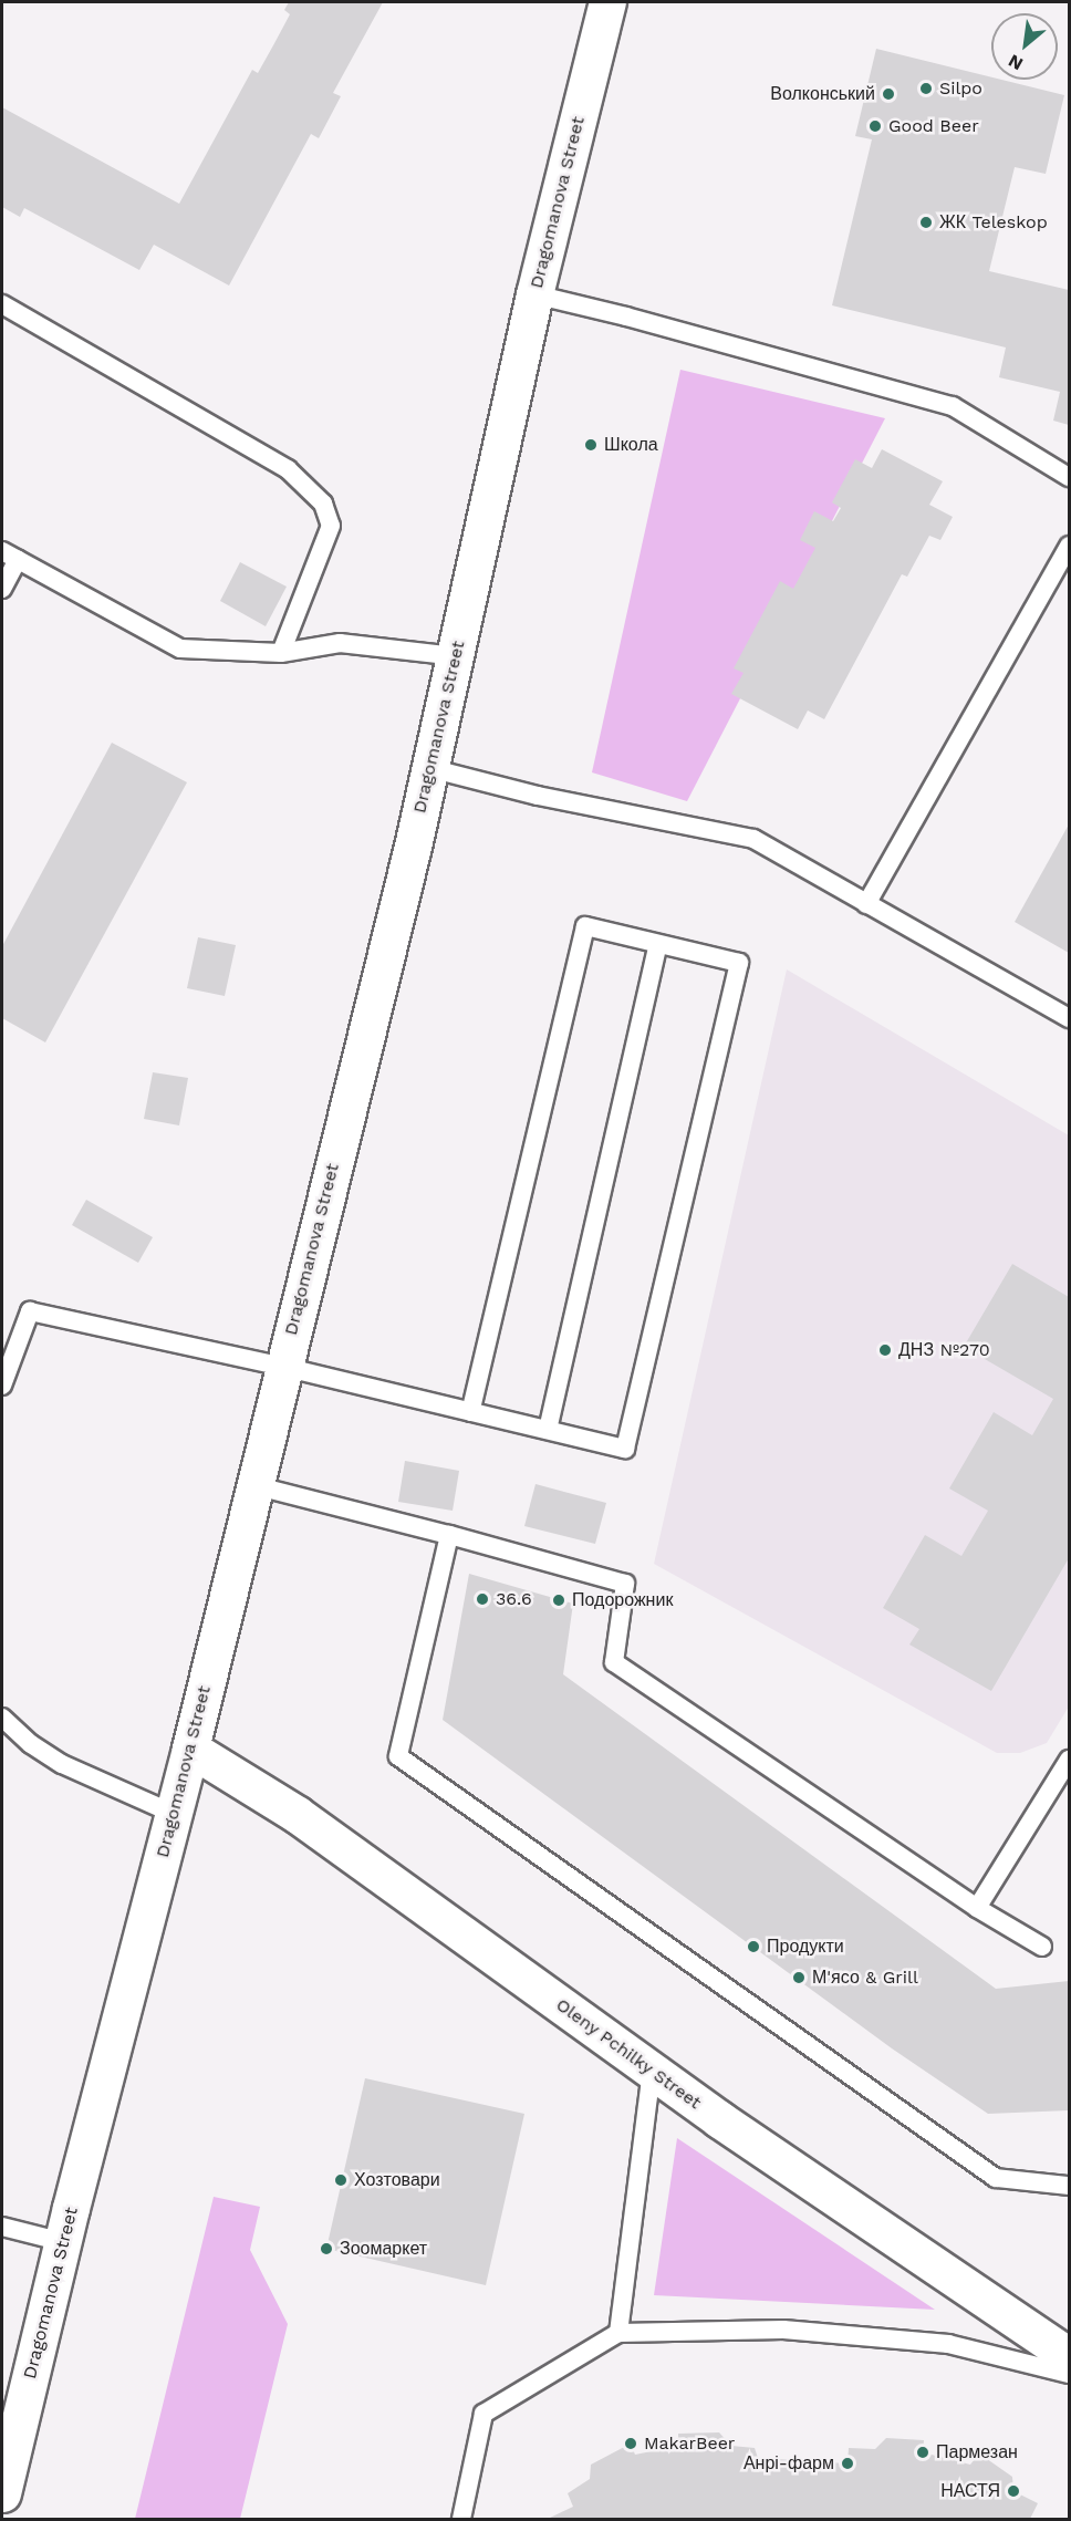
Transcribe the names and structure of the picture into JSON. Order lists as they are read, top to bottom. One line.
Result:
{"streets":{"street":["Dragomanova Street","Oleny Pchilky Street"]},"crossings":[["Dragomanova Street","Oleny Pchilky Street"]],"places":["Silpo","Волконський","Good Beer","ЖК Teleskop","Школа","ДНЗ №270","36.6","Подорожник","Продукти","М'ясо & Grill","Хозтовари","Зоомаркет","MakarBeer","Пармезан","Анрі-фарм","НАСТЯ"],"north":"bottom left"}
